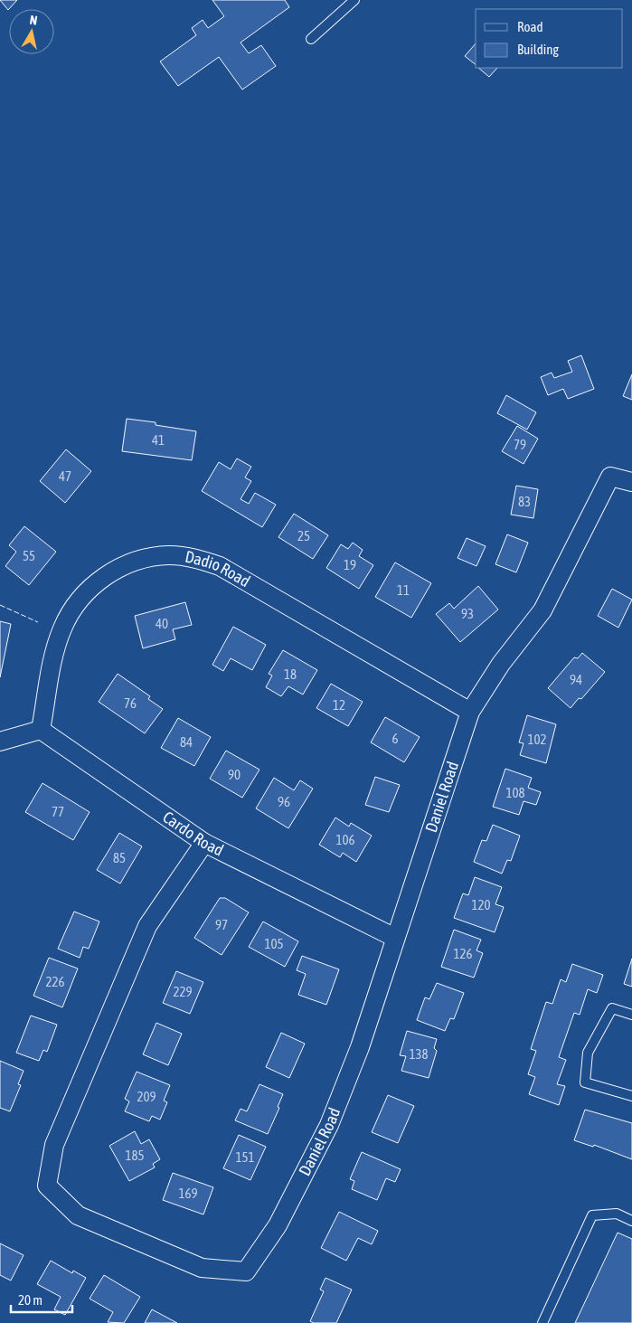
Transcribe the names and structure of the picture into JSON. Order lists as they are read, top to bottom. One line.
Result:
{"streets":{"street":["Dadio Road","Daniel Road","Cardo Road"]},"crossings":[["Dadio Road","Daniel Road"],["Dadio Road","Cardo Road"],["Daniel Road","Cardo Road"]],"house_numbers":["41","79","47","83","25","55","19","11","93","40","18","94","76","12","6","102","84","90","108","96","77","106","85","120","97","105","126","226","229","138","209","185","151","169"],"legend":["Road","Building"],"scale_bar":"20 m","north":"top"}
